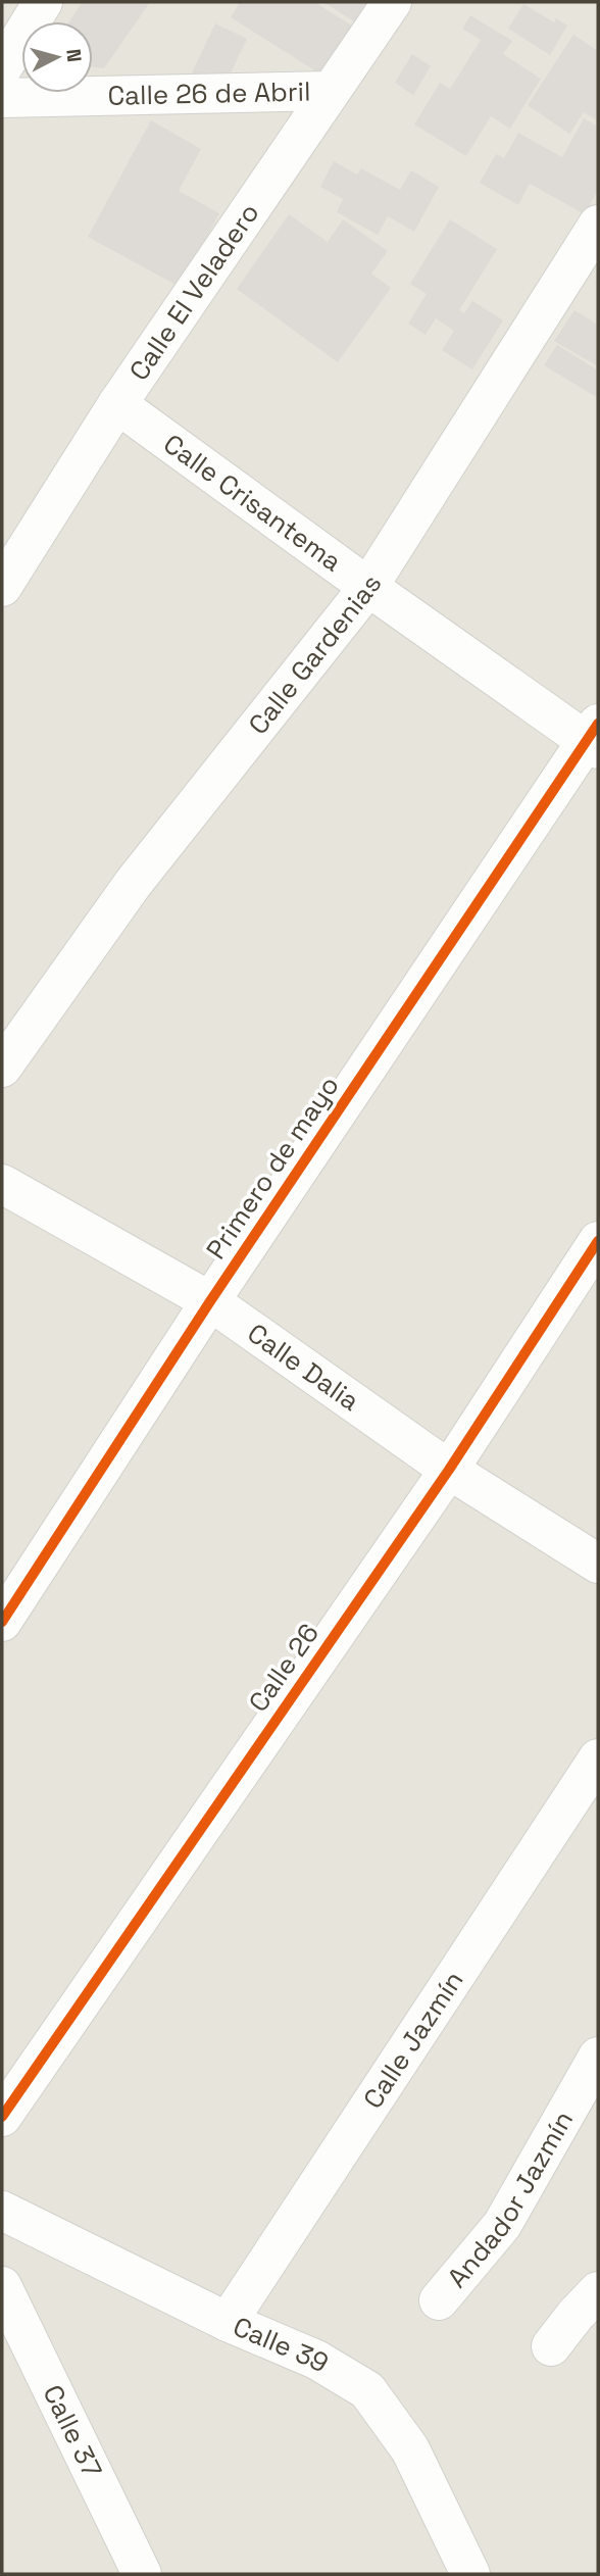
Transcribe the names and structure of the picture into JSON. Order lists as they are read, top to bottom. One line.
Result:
{"streets":{"street":["Calle 26 de Abril","Calle El Veladero","Calle Crisantema","Calle Gardenias","Primero de mayo","Calle Dalia","Calle 26","Calle Jazmín","Andador Jazmín","Calle 39","Calle 37"]},"crossings":[["Calle 26 de Abril","Calle El Veladero"],["Calle El Veladero","Calle Crisantema"],["Calle Crisantema","Calle Gardenias"],["Calle Crisantema","Primero de mayo"],["Primero de mayo","Calle Dalia"],["Calle Dalia","Calle 26"],["Calle Jazmín","Calle 39"]],"north":"right"}
